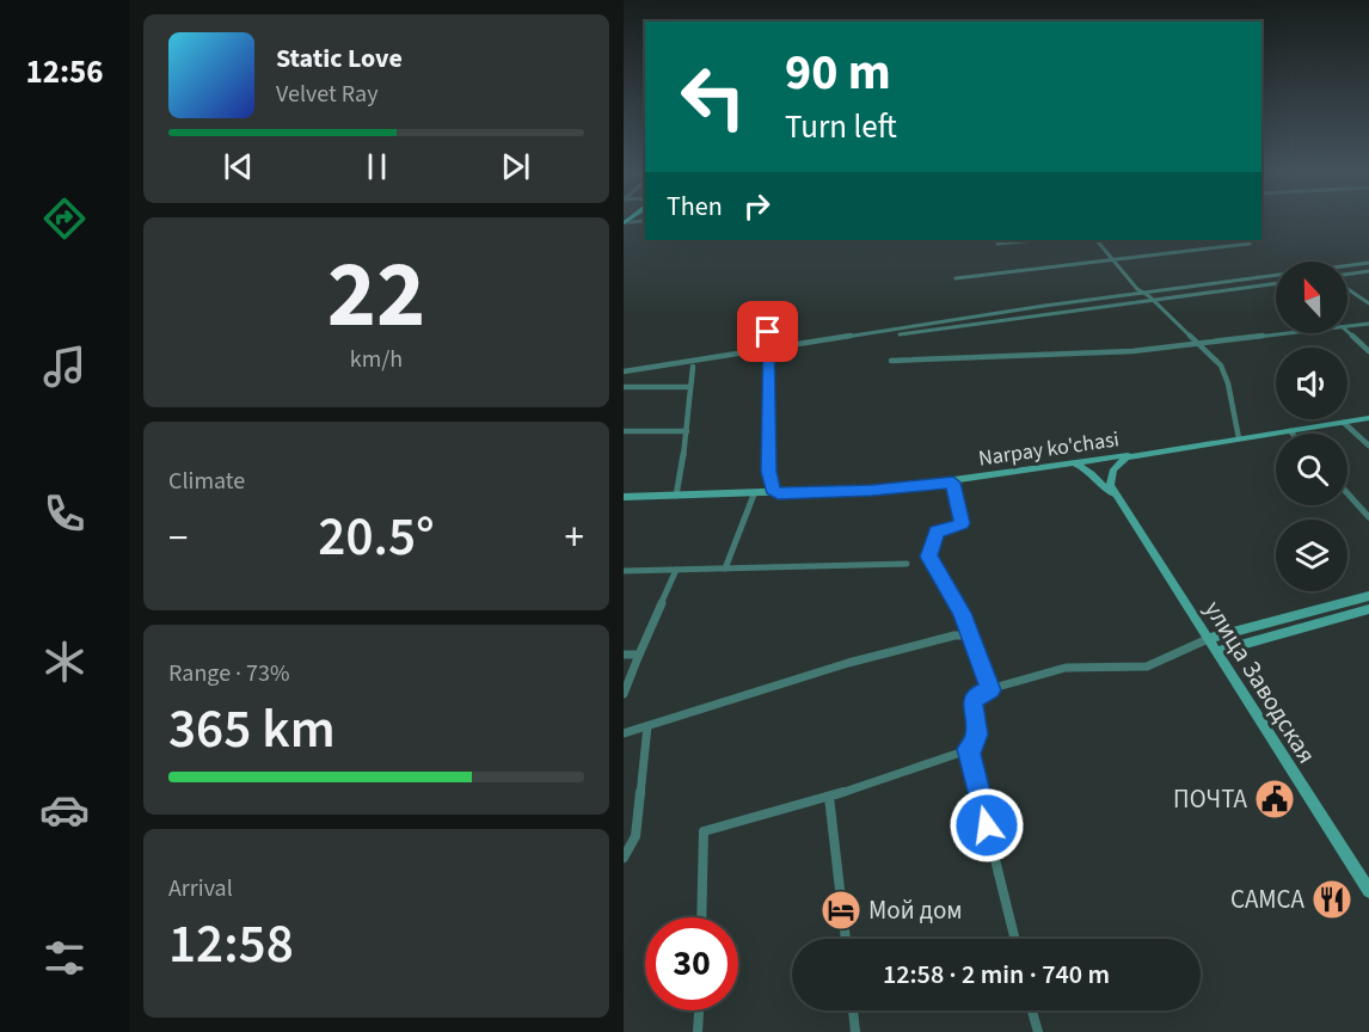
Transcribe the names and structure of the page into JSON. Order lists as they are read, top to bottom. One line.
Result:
{"streets":{"street":["Narpay ko'chasi","улица Заводская"]},"crossings":[["Narpay ko'chasi","улица Заводская"]],"places":{"public building":["ПОЧТА"],"restaurant":["САМСА"],"hotel":["Мой дом"]},"north":"top","page":{"tabs":"12:56","turn":["90 m","Turn left"],"song":["Static Love","Velvet Ray"],"then":"Then","tile":[["22","km/h"],"Climate",["Range · 73%","365 km"],["Arrival","12:58"]],"heat":["−","20.5°","+"],"limit":"30","trip":"12:58 · 2 min · 740 m"}}
